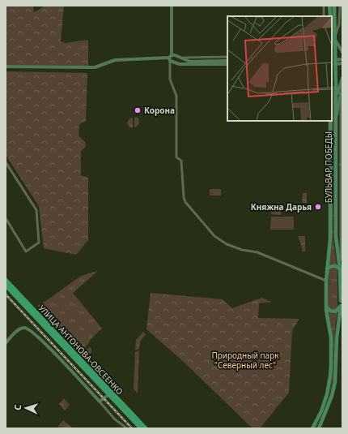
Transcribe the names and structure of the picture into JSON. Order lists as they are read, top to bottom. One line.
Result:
{"streets":{"highway":["УЛИЦА АНТОНОВА-ОВСЕЕНКО"],"main road":["БУЛЬВАР ПОБЕДЫ"]},"parks":["Природный парк \"Северный лес\""],"places":["Корона","Княжна Дарья"],"north":"left"}
